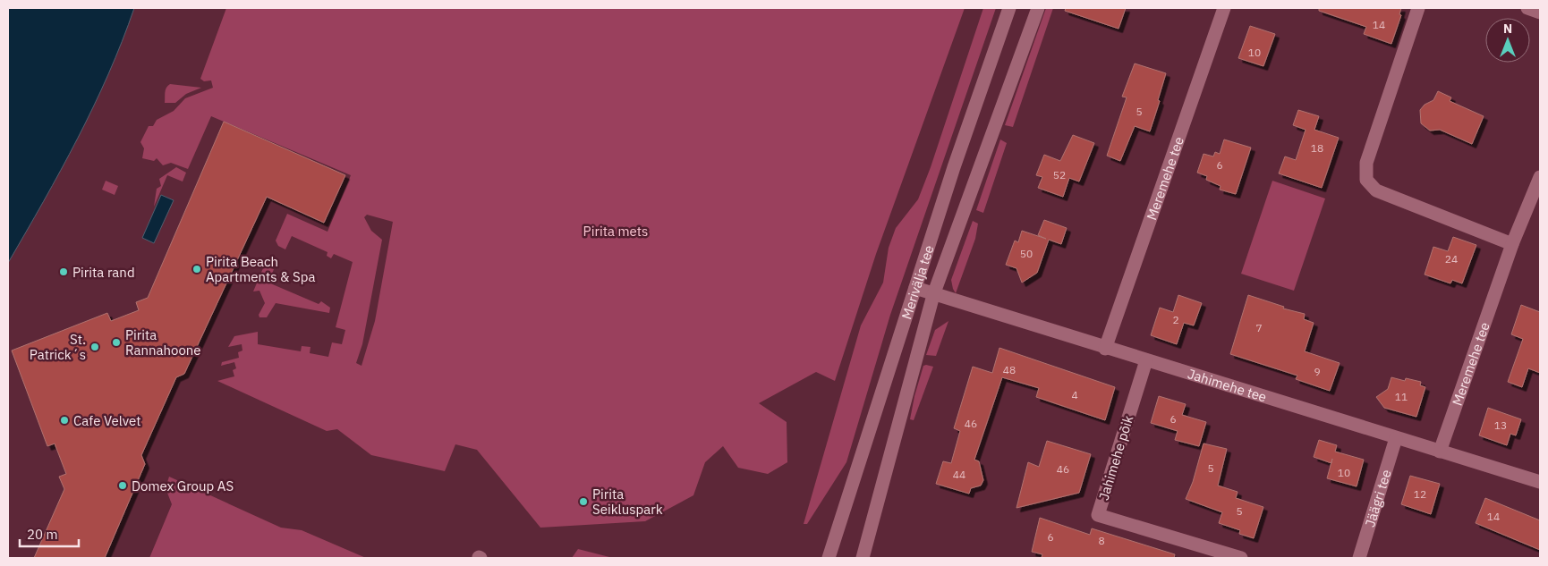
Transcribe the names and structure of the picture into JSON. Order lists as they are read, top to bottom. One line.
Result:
{"streets":{"street":["Meremehe tee","Merivälja tee","Jahimehe tee","Jahimehe põik","Jäägri tee"]},"crossings":[["Meremehe tee","Jahimehe tee"],["Merivälja tee","Jahimehe tee"],["Jahimehe tee","Jahimehe põik"],["Jahimehe tee","Jäägri tee"]],"parks":["Pirita mets"],"places":["Pirita Beach Apartments & Spa","Pirita rand","Pirita Rannahoone","St. Patrick´s","Cafe Velvet","Domex Group AS","Pirita Seikluspark"],"house_numbers":["14","10","5","18","6","52","50","24","2","7","48","9","4","11","6","46","13","5","46","10","44","12","5","14","6","8"],"scale_bar":"20 m","north":"top"}
